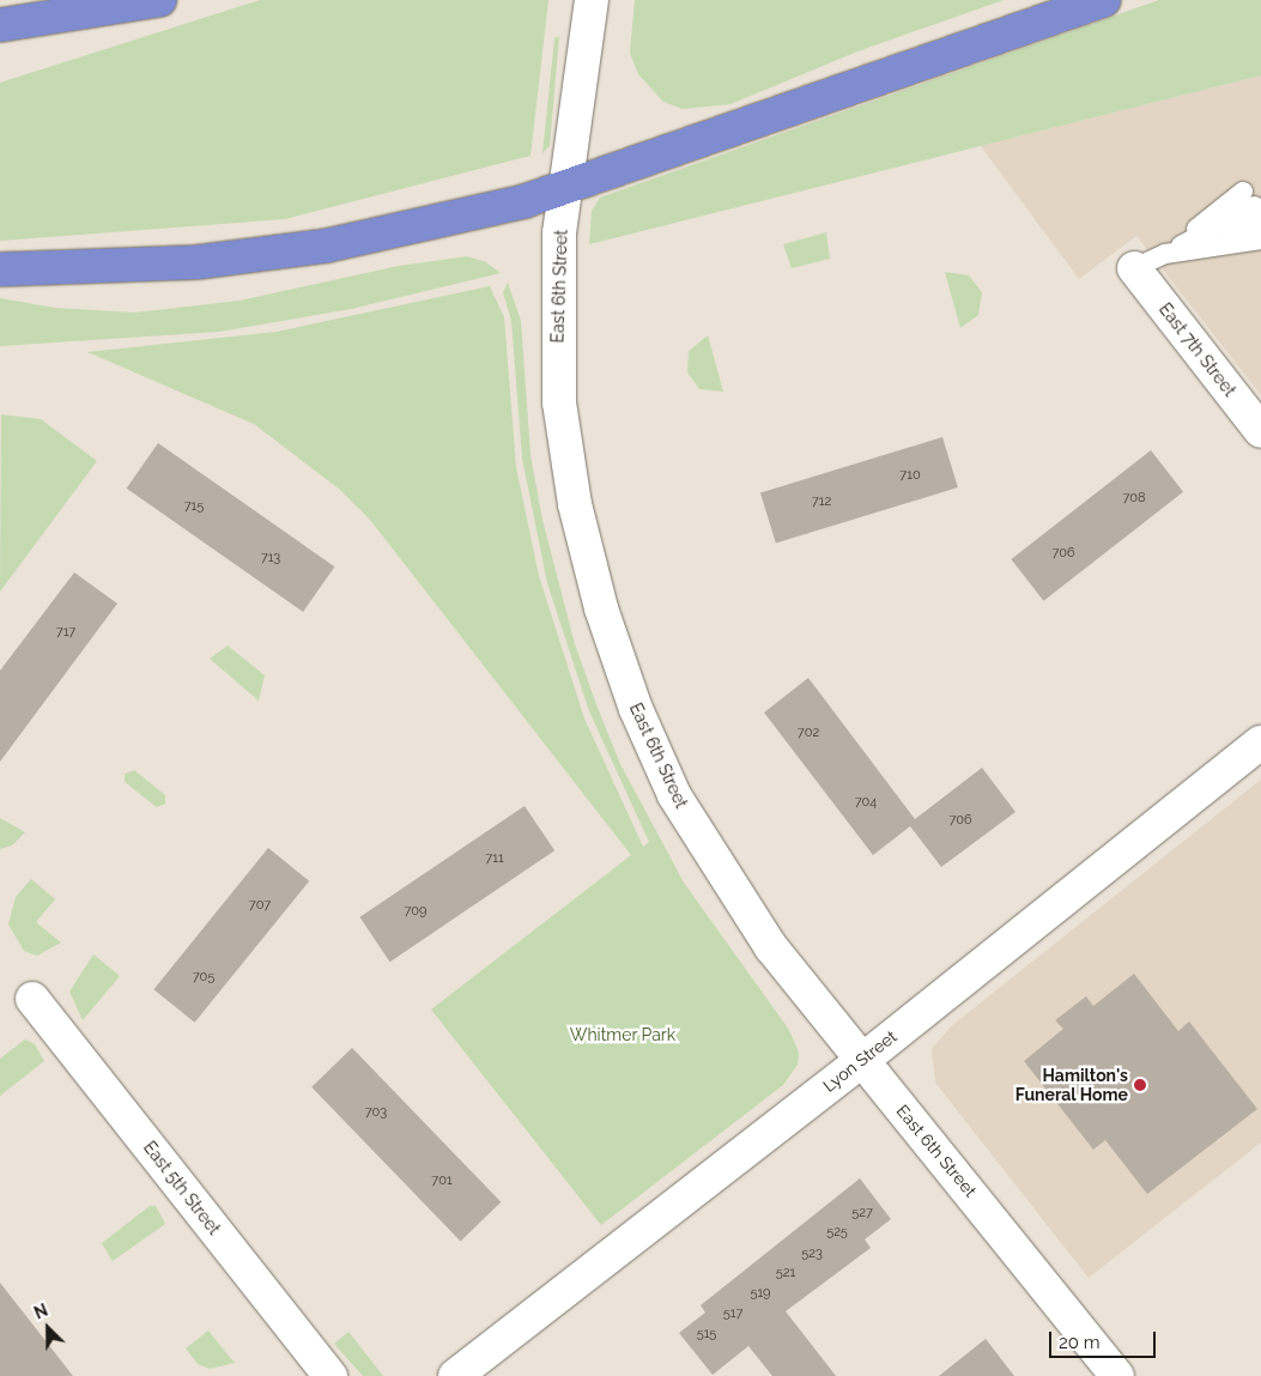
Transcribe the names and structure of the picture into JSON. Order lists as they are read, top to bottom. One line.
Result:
{"streets":{"street":["East 6th Street","East 7th Street","Lyon Street","East 5th Street"]},"crossings":[["East 6th Street","Lyon Street"]],"parks":["Whitmer Park"],"places":["Hamilton's Funeral Home"],"house_numbers":["710","708","712","715","706","713","717","702","704","706","711","707","709","705","703","701","527","525","523","521","519","517","515"],"scale_bar":"20 m","north":"top left"}
